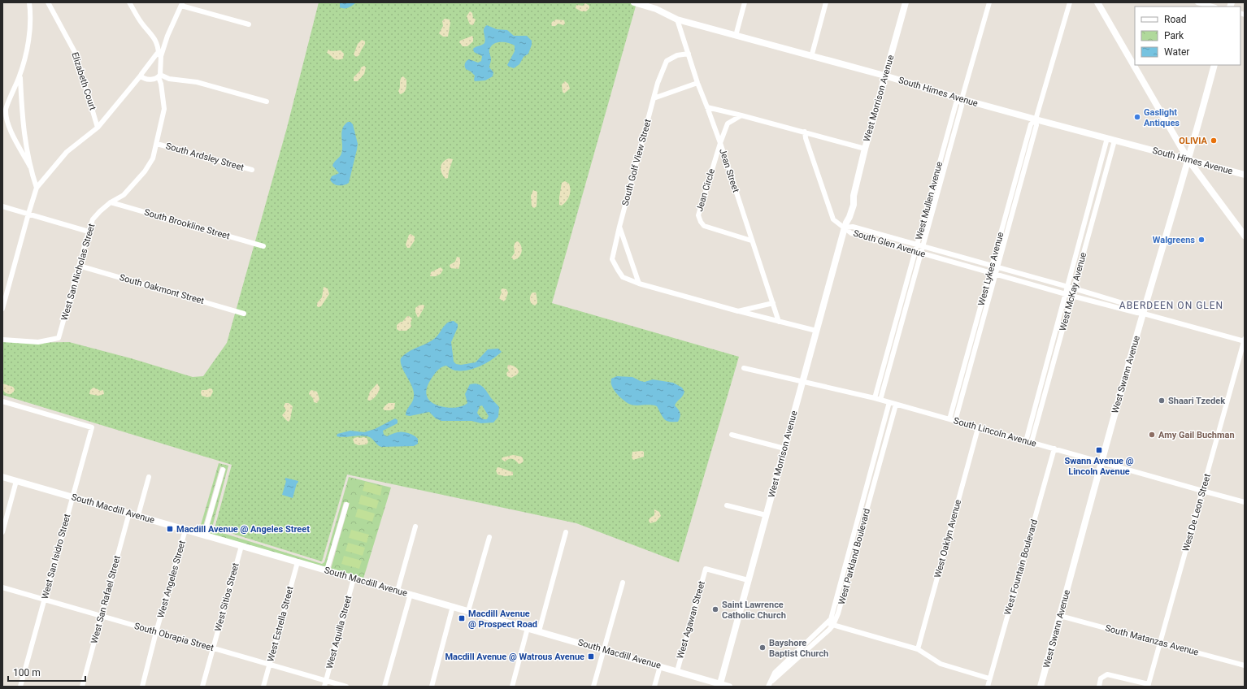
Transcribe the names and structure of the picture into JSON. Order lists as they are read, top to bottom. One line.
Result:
{"streets":{"street":["Elizabeth Court","South Himes Avenue","West Morrison Avenue","South Ardsley Street","South Golf View Street","Jean Street","Jean Circle","West Mullen Avenue","South Brookline Street","South Glen Avenue","West Lykes Avenue","West San Nicholas Street","South Oakmont Street","West McKay Avenue","West Swann Avenue","South Lincoln Avenue","South Macdill Avenue","West De Leon Street","West Oaklyn Avenue","West San Isidro Street","West Parkland Boulevard","West Fountain Boulevard","West Angeles Street","West Sitios Street","West San Rafael Street","West Agawan Street","West Estrella Street","West Aquilla Street","South Obrapia Street","South Matanzas Avenue"]},"crossings":[["South Himes Avenue","West Morrison Avenue"],["South Himes Avenue","Jean Street"],["South Himes Avenue","West Mullen Avenue"],["South Himes Avenue","West Lykes Avenue"],["South Himes Avenue","West McKay Avenue"],["South Himes Avenue","West Swann Avenue"],["West Morrison Avenue","South Golf View Street"],["West Morrison Avenue","South Glen Avenue"],["West Morrison Avenue","South Lincoln Avenue"],["West Morrison Avenue","South Macdill Avenue"],["West Morrison Avenue","West Agawan Street"],["South Ardsley Street","West San Nicholas Street"],["South Golf View Street","Jean Street"],["Jean Street","Jean Circle"],["West Mullen Avenue","South Glen Avenue"],["West Mullen Avenue","South Lincoln Avenue"],["South Brookline Street","West San Nicholas Street"],["South Glen Avenue","West Lykes Avenue"],["South Glen Avenue","West McKay Avenue"],["South Glen Avenue","West Swann Avenue"],["South Glen Avenue","West De Leon Street"],["West Lykes Avenue","South Lincoln Avenue"],["West San Nicholas Street","South Oakmont Street"],["West McKay Avenue","South Lincoln Avenue"],["West Swann Avenue","South Lincoln Avenue"],["West Swann Avenue","South Matanzas Avenue"],["South Lincoln Avenue","West De Leon Street"],["South Lincoln Avenue","West Oaklyn Avenue"],["South Lincoln Avenue","West Parkland Boulevard"],["South Lincoln Avenue","West Fountain Boulevard"],["South Macdill Avenue","West San Isidro Street"],["South Macdill Avenue","West Angeles Street"],["South Macdill Avenue","West Sitios Street"],["South Macdill Avenue","West San Rafael Street"],["South Macdill Avenue","West Agawan Street"],["South Macdill Avenue","West Estrella Street"],["South Macdill Avenue","West Aquilla Street"],["West De Leon Street","South Matanzas Avenue"],["West San Isidro Street","South Obrapia Street"],["West Angeles Street","South Obrapia Street"],["West Sitios Street","South Obrapia Street"],["West San Rafael Street","South Obrapia Street"],["West Estrella Street","South Obrapia Street"],["West Aquilla Street","South Obrapia Street"]],"districts":["ABERDEEN ON GLEN"],"places":{"other":["Gaslight Antiques","OLIVIA","Walgreens","Shaari Tzedek","Amy Gail Buchman","Saint Lawrence Catholic Church","Bayshore Baptist Church"],"transit":["Swann Avenue @ Lincoln Avenue","Macdill Avenue @ Angeles Street","Macdill Avenue @ Prospect Road","Macdill Avenue @ Watrous Avenue"]},"legend":["Road","Park","Water"],"scale_bar":"100 m"}
